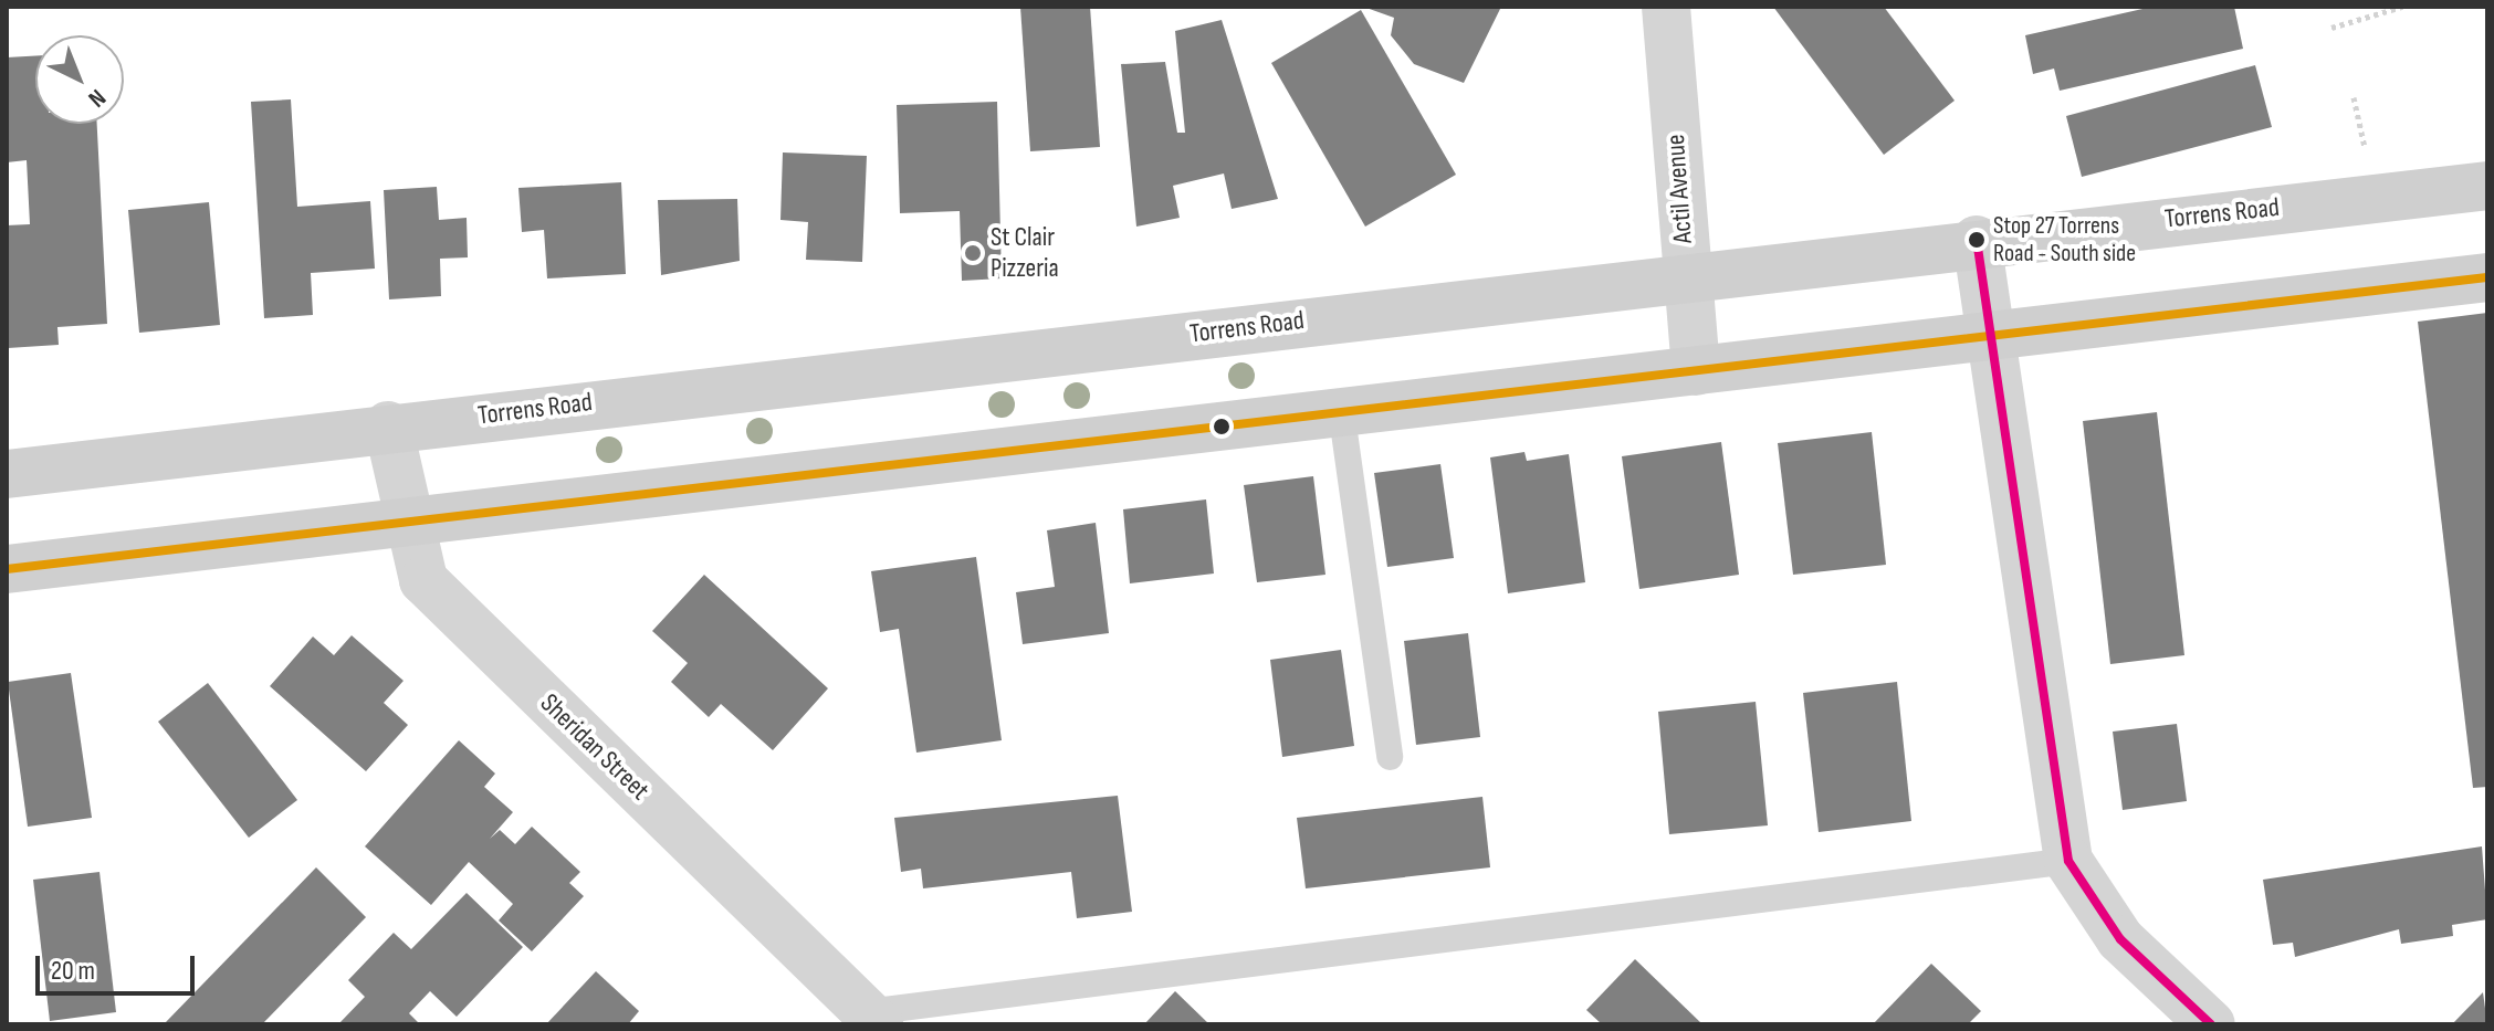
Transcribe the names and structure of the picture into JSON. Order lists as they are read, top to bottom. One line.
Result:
{"streets":{"main road":["Torrens Road"],"street":["Actil Avenue","Sheridan Street"]},"crossings":[["Actil Avenue","Torrens Road"],["Torrens Road","Sheridan Street"]],"places":["Stop 27 Torrens Road - South side","St Clair Pizzeria"],"scale_bar":"20 m","north":"bottom right"}
